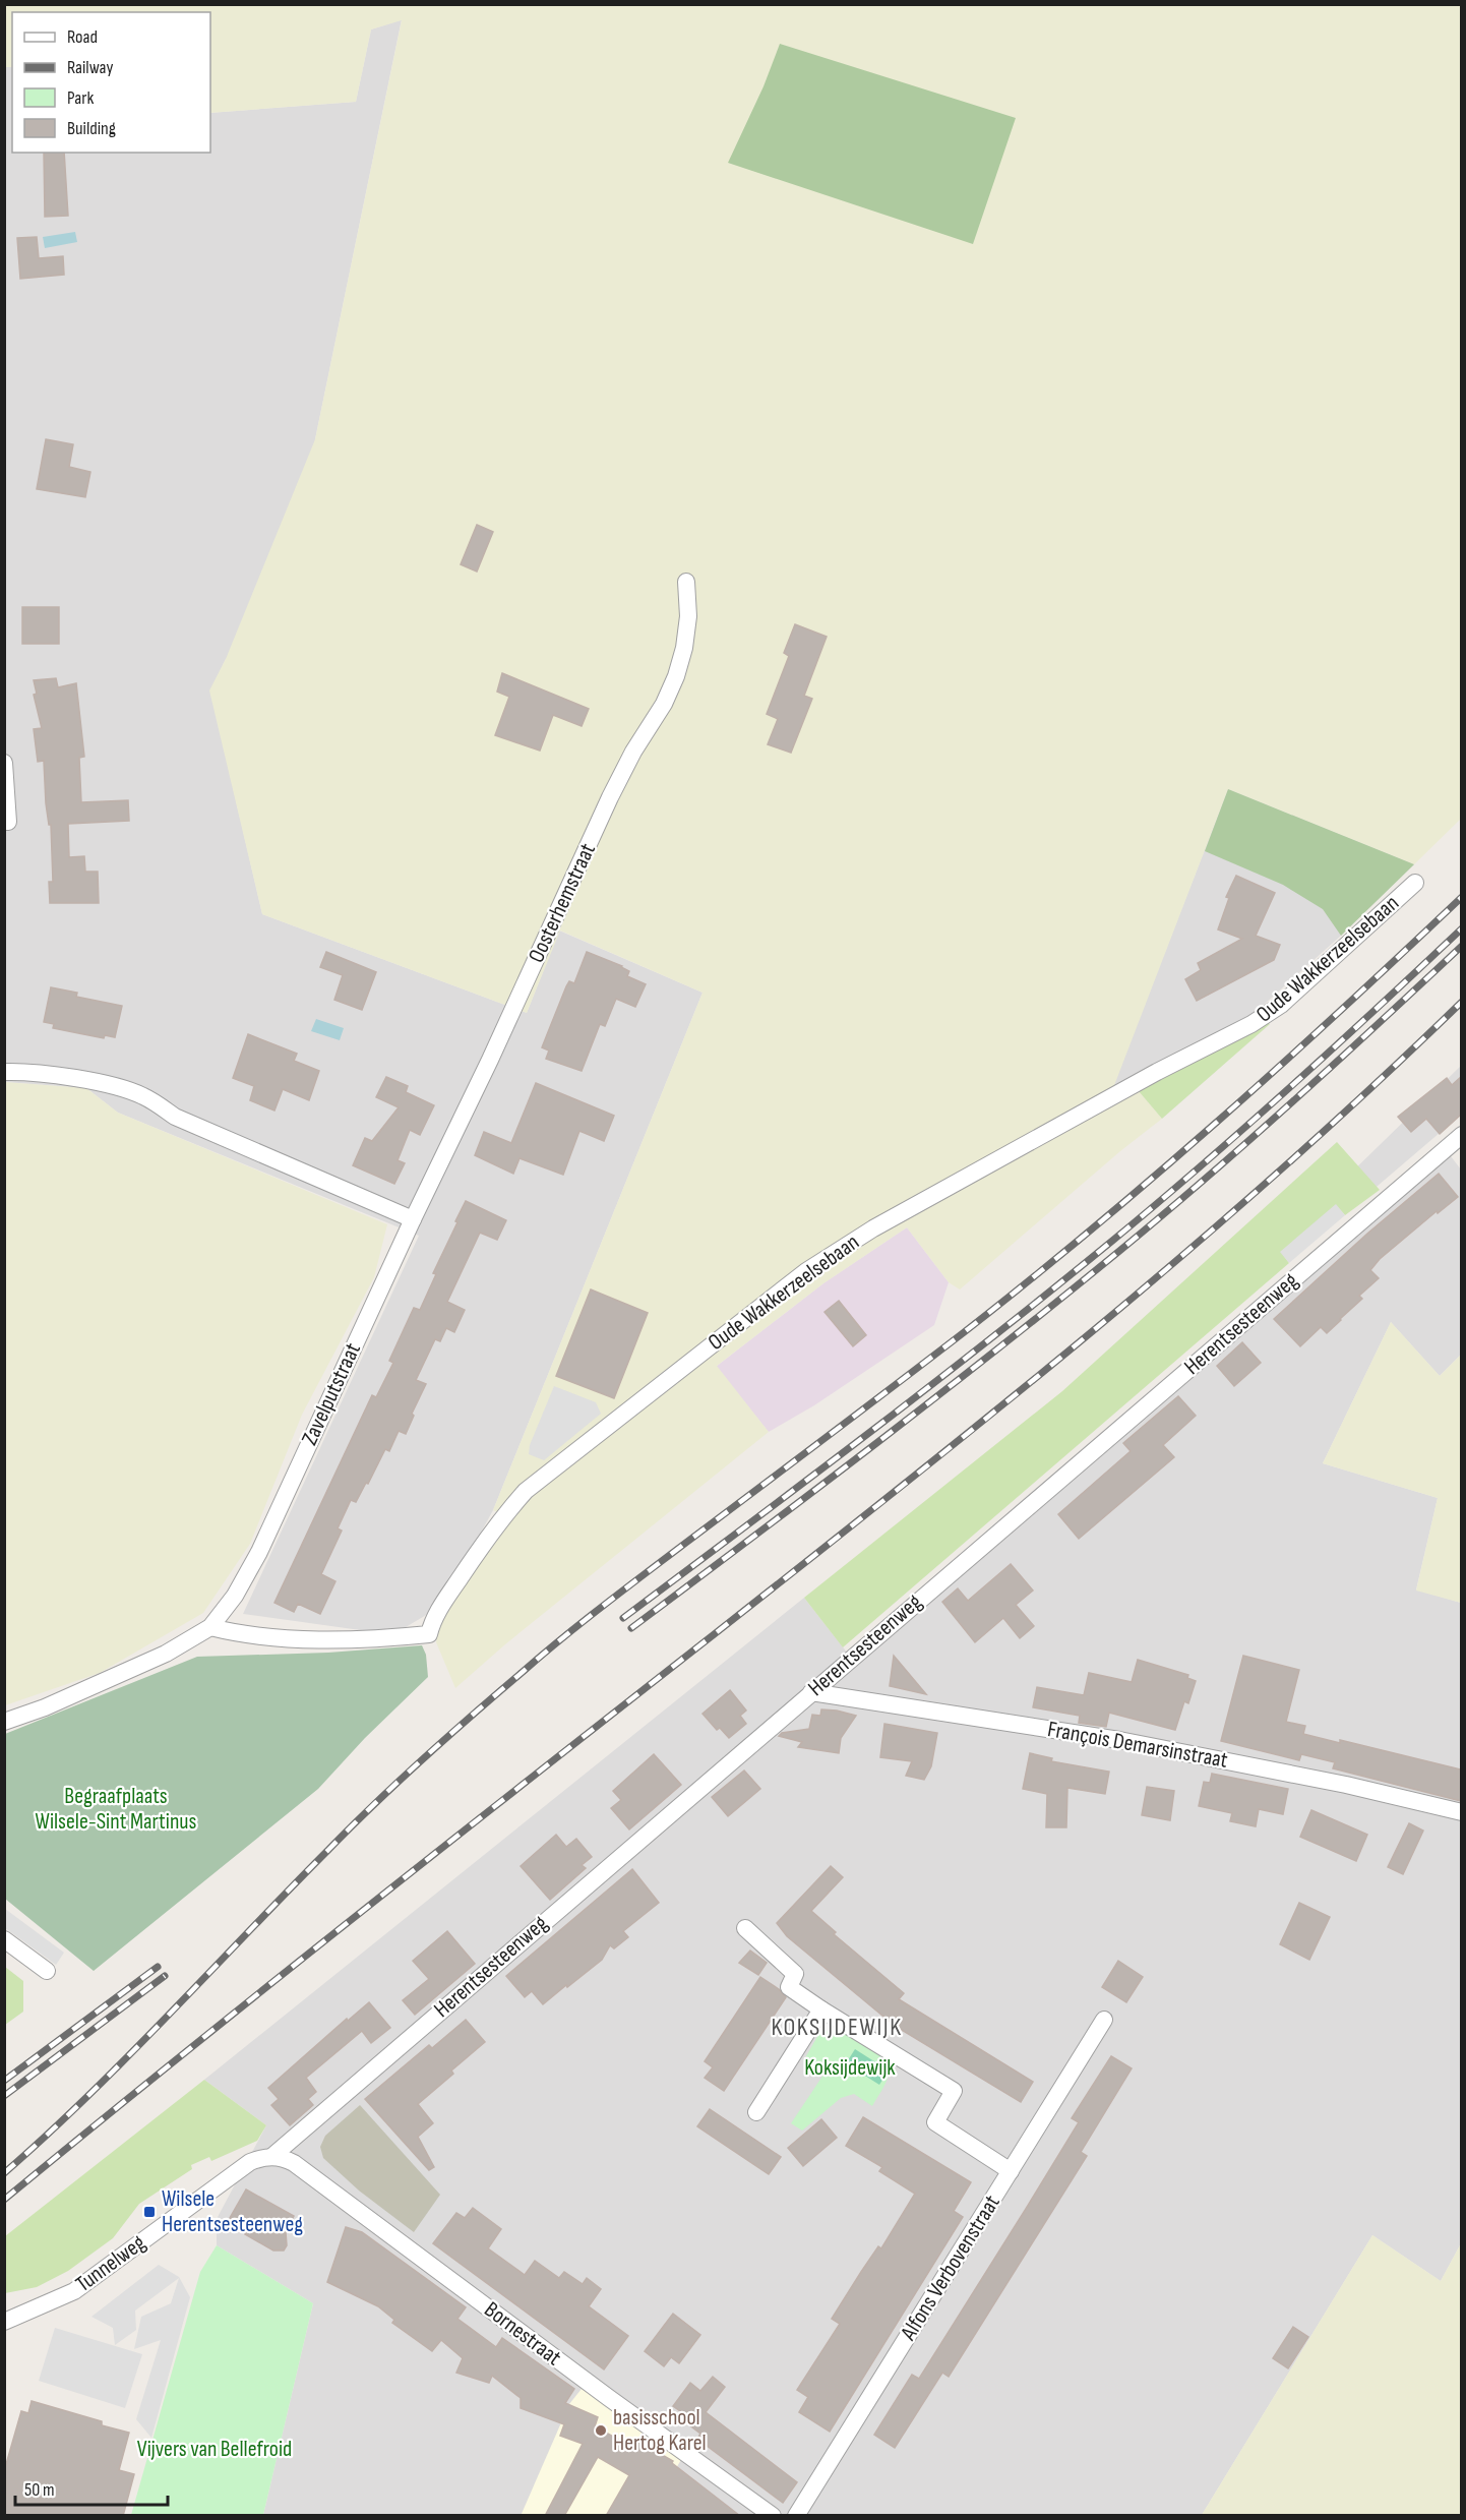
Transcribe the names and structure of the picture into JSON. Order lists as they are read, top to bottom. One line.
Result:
{"streets":{"street":["Oosterhemstraat","Oude Wakkerzeelsebaan","Herentsesteenweg","Zavelputstraat","François Demarsinstraat","Tunnelweg","Alfons Verbovenstraat","Bornestraat"]},"crossings":[["Oosterhemstraat","Zavelputstraat"],["Oude Wakkerzeelsebaan","Zavelputstraat"],["Herentsesteenweg","François Demarsinstraat"],["Herentsesteenweg","Tunnelweg"],["Herentsesteenweg","Bornestraat"],["Tunnelweg","Bornestraat"]],"districts":["KOKSIJDEWIJK"],"parks":["Begraafplaats Wilsele-Sint Martinus","Koksijdewijk","Vijvers van Bellefroid"],"places":{"transit":["Wilsele Herentsesteenweg"],"other":["basisschool Hertog Karel"]},"legend":["Road","Railway","Park","Building"],"scale_bar":"50 m"}
